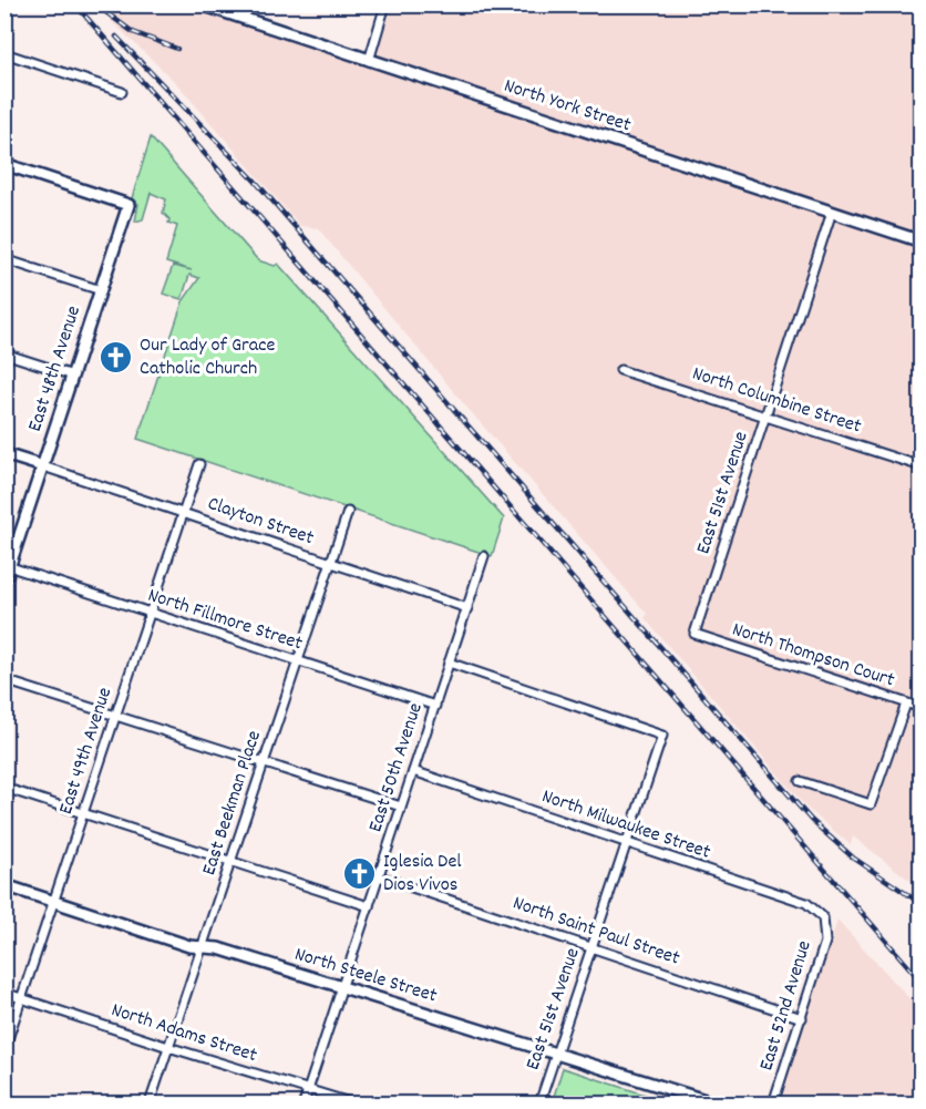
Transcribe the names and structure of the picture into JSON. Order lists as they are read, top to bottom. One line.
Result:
{"streets":{"street":["North York Street","East 48th Avenue","North Columbine Street","East 51st Avenue","Clayton Street","North Fillmore Street","North Thompson Court","East 49th Avenue","East 50th Avenue","East Beekman Place","North Milwaukee Street","North Saint Paul Street","North Steele Street","East 52nd Avenue","North Adams Street"]},"crossings":[["North York Street","East 51st Avenue"],["East 48th Avenue","Clayton Street"],["East 48th Avenue","North Fillmore Street"],["North Columbine Street","East 51st Avenue"],["East 51st Avenue","North Thompson Court"],["East 51st Avenue","East 50th Avenue"],["East 51st Avenue","North Milwaukee Street"],["East 51st Avenue","North Saint Paul Street"],["East 51st Avenue","North Steele Street"],["Clayton Street","East 49th Avenue"],["Clayton Street","East 50th Avenue"],["Clayton Street","East Beekman Place"],["North Fillmore Street","East 49th Avenue"],["North Fillmore Street","East 50th Avenue"],["North Fillmore Street","East Beekman Place"],["East 49th Avenue","North Steele Street"],["East 49th Avenue","North Adams Street"],["East 50th Avenue","North Milwaukee Street"],["East 50th Avenue","North Saint Paul Street"],["East 50th Avenue","North Steele Street"],["East 50th Avenue","North Adams Street"],["East Beekman Place","North Steele Street"],["East Beekman Place","North Adams Street"],["North Milwaukee Street","East 52nd Avenue"],["North Saint Paul Street","East 52nd Avenue"]],"places":{"church":["Our Lady of Grace Catholic Church","Iglesia Del Dios Vivos"]}}
